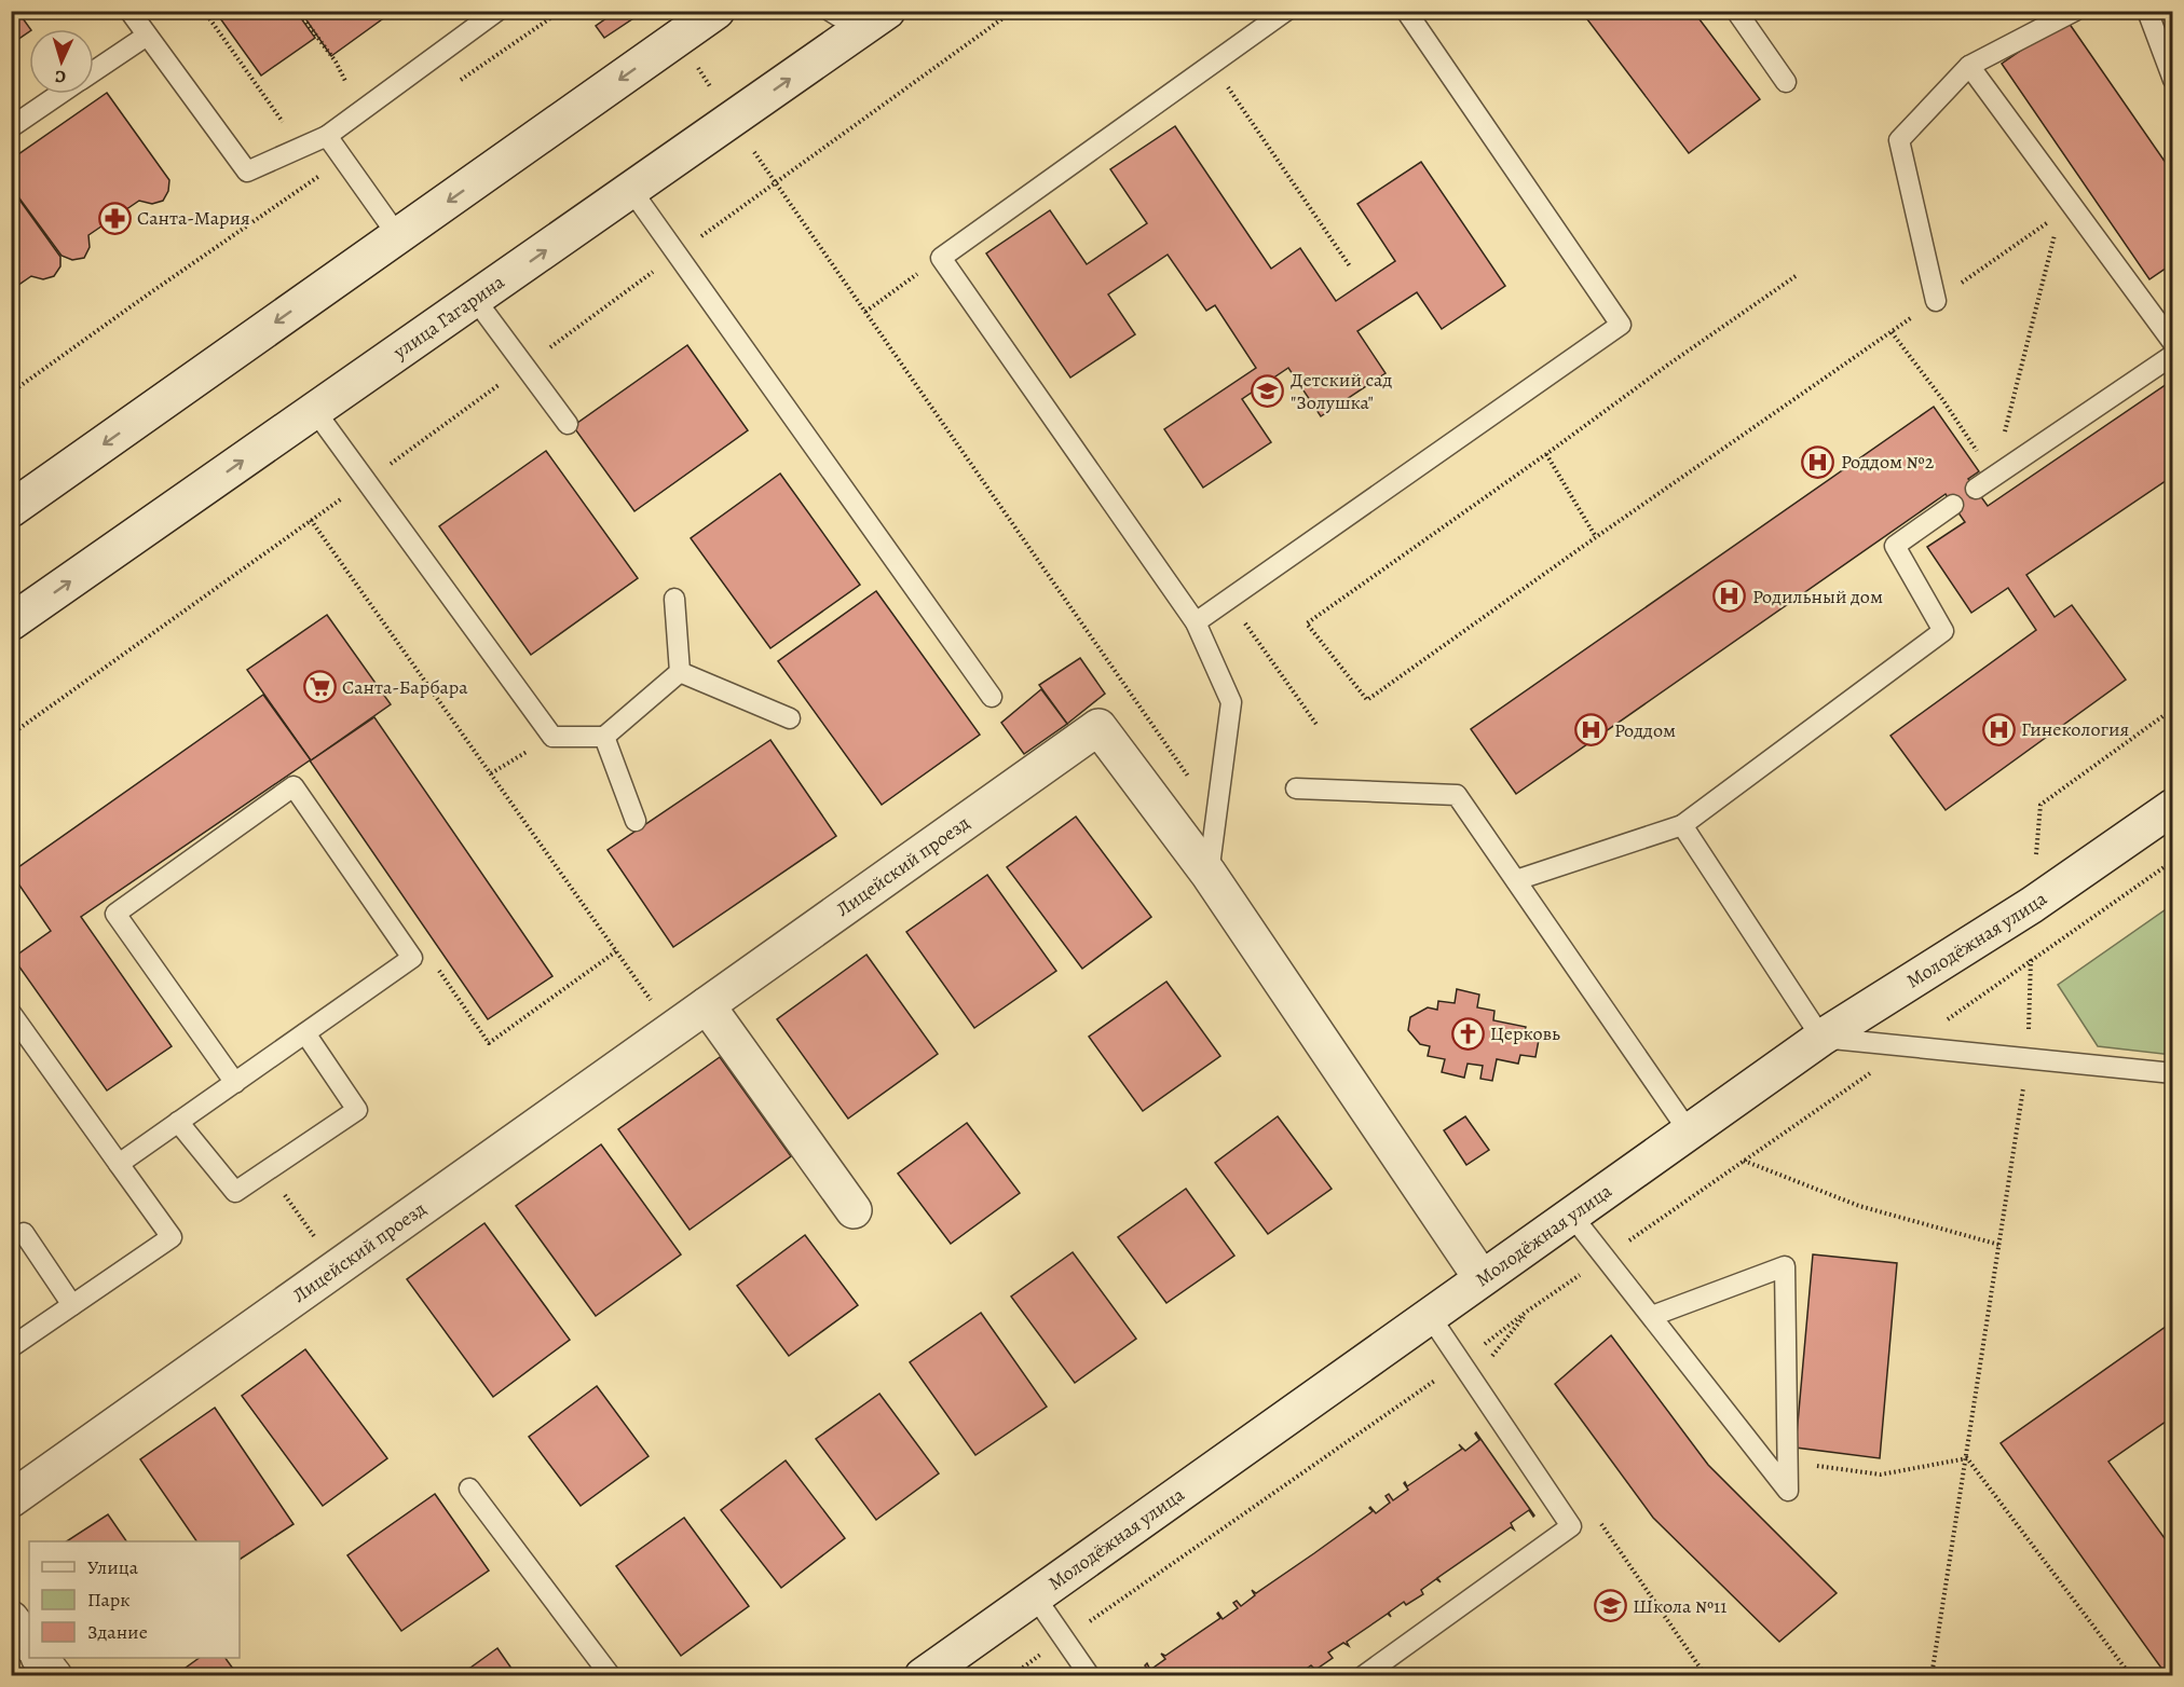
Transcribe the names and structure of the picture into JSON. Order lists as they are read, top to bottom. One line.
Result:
{"streets":{"street":["улица Гагарина","Лицейский проезд","Молодёжная улица"]},"places":{"pharmacy":["Санта-Мария"],"school or university":["Детский сад \"Золушка\"","Школа №11"],"hospital":["Роддом №2","Родильный дом","Гинекология","Роддом"],"supermarket":["Санта-Барбара"],"church":["Церковь"]},"legend":["Улица","Парк","Здание"],"north":"bottom"}
